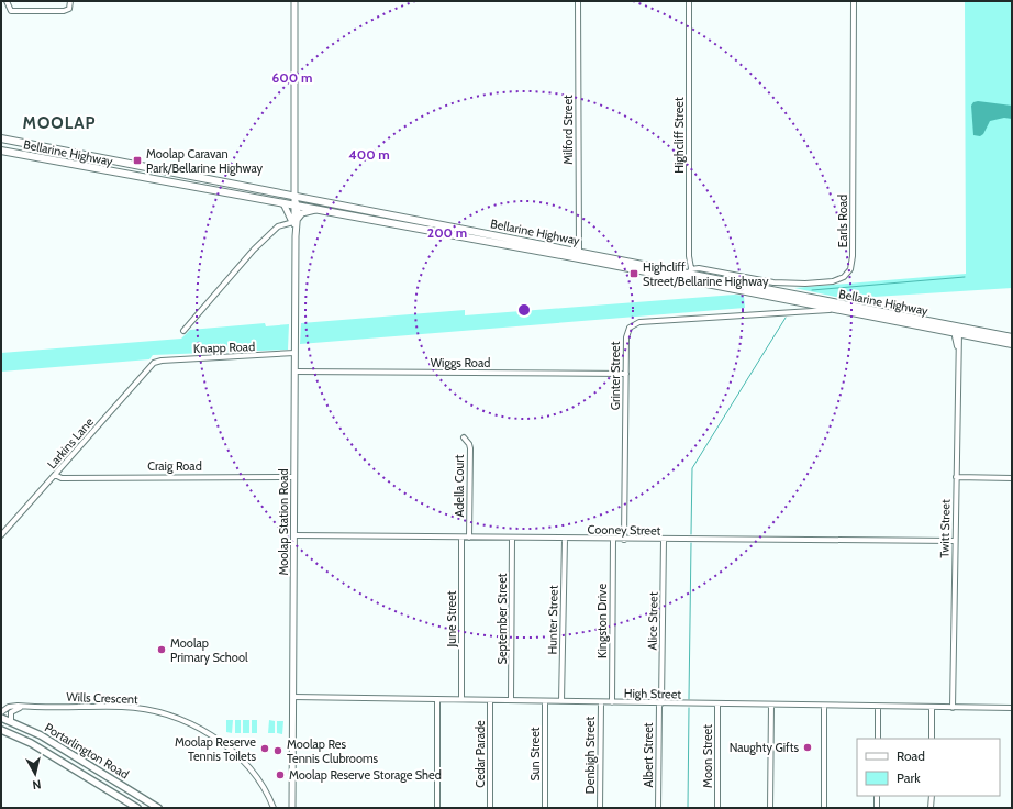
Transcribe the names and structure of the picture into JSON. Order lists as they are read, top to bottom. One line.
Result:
{"streets":{"highway":["Bellarine Highway"],"main road":["Portarlington Road"],"street":["Milford Street","Highcliff Street","Earls Road","Knapp Road","Wiggs Road","Grinter Street","Larkins Lane","Craig Road","Adella Court","Moolap Station Road","Twitt Street","Cooney Street","June Street","September Street","Hunter Street","Kingston Drive","Alice Street","High Street","Wills Crescent","Cedar Parade","Sun Street","Denbigh Street","Albert Street","Moon Street"]},"crossings":[["Milford Street","Bellarine Highway"],["Highcliff Street","Bellarine Highway"],["Highcliff Street","Earls Road"],["Bellarine Highway","Earls Road"],["Bellarine Highway","Grinter Street"],["Bellarine Highway","Moolap Station Road"],["Bellarine Highway","Twitt Street"],["Knapp Road","Larkins Lane"],["Knapp Road","Moolap Station Road"],["Wiggs Road","Grinter Street"],["Wiggs Road","Moolap Station Road"],["Grinter Street","Cooney Street"],["Larkins Lane","Craig Road"],["Craig Road","Moolap Station Road"],["Adella Court","Cooney Street"],["Moolap Station Road","Cooney Street"],["Moolap Station Road","High Street"],["Twitt Street","Cooney Street"],["Twitt Street","High Street"],["Cooney Street","June Street"],["Cooney Street","September Street"],["Cooney Street","Hunter Street"],["Cooney Street","Kingston Drive"],["Cooney Street","Alice Street"],["June Street","High Street"],["September Street","High Street"],["Hunter Street","High Street"],["Kingston Drive","High Street"],["Alice Street","High Street"],["Alice Street","Albert Street"],["High Street","Cedar Parade"],["High Street","Sun Street"],["High Street","Denbigh Street"],["High Street","Albert Street"],["High Street","Moon Street"]],"districts":["MOOLAP"],"places":{"transit":["Moolap Caravan Park/Bellarine Highway","Highcliff Street/Bellarine Highway"],"other":["Moolap Primary School","Naughty Gifts","Moolap Reserve Tennis Toilets","Moolap Res Tennis Clubrooms","Moolap Reserve Storage Shed"]},"legend":["Road","Park"],"north":"bottom","rings":["600 m","400 m","200 m"]}
